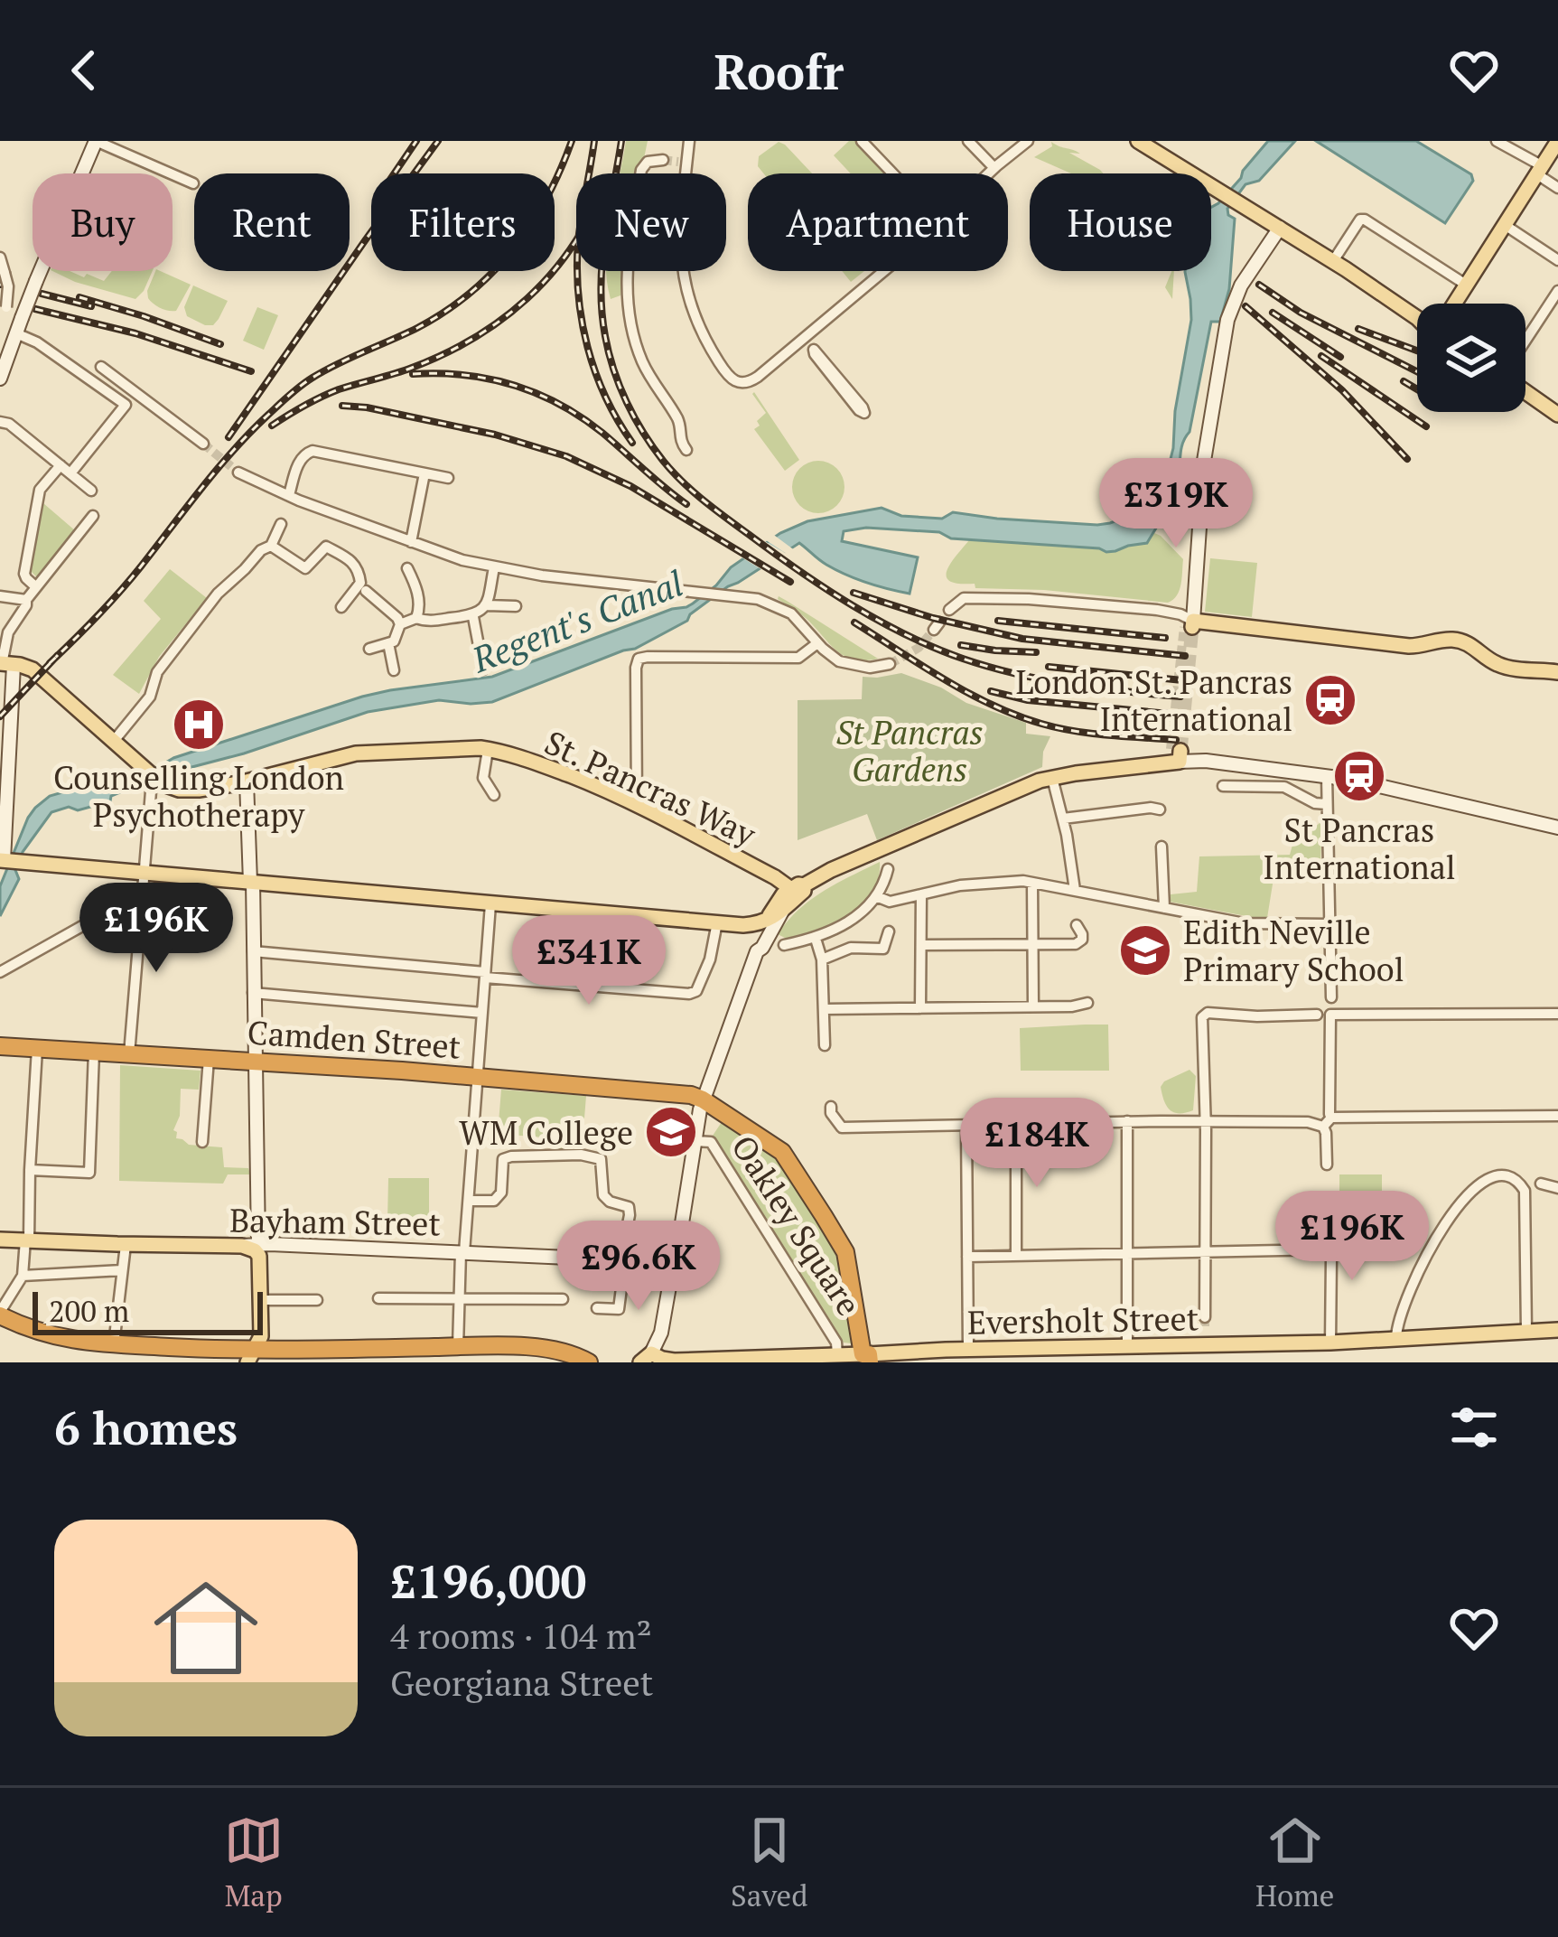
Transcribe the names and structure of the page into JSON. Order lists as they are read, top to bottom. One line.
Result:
{"streets":{"highway":["Camden Street","Oakley Square"],"main road":["St. Pancras Way","Bayham Street","Eversholt Street"]},"crossings":[["Camden Street","Oakley Square"],["Oakley Square","Eversholt Street"]],"water":["Regent's Canal"],"parks":["St Pancras Gardens"],"places":{"station":["London St. Pancras International","St Pancras International"],"hospital":["Counselling London Psychotherapy"],"school or university":["Edith Neville Primary School","WM College"]},"scale_bar":"200 m","page":{"header":"Roofr","chip":["Buy","Rent","Filters","New","Apartment","House"],"price":["£319K","£196K","£341K","£184K","£196K","£96.6K"],"scale":"200 m","heading":"6 homes","list":[{"name":"£196,000","note":"4 rooms · 104 m² · Georgiana Street"}],"tabs":["Map","Saved","Home"]}}
